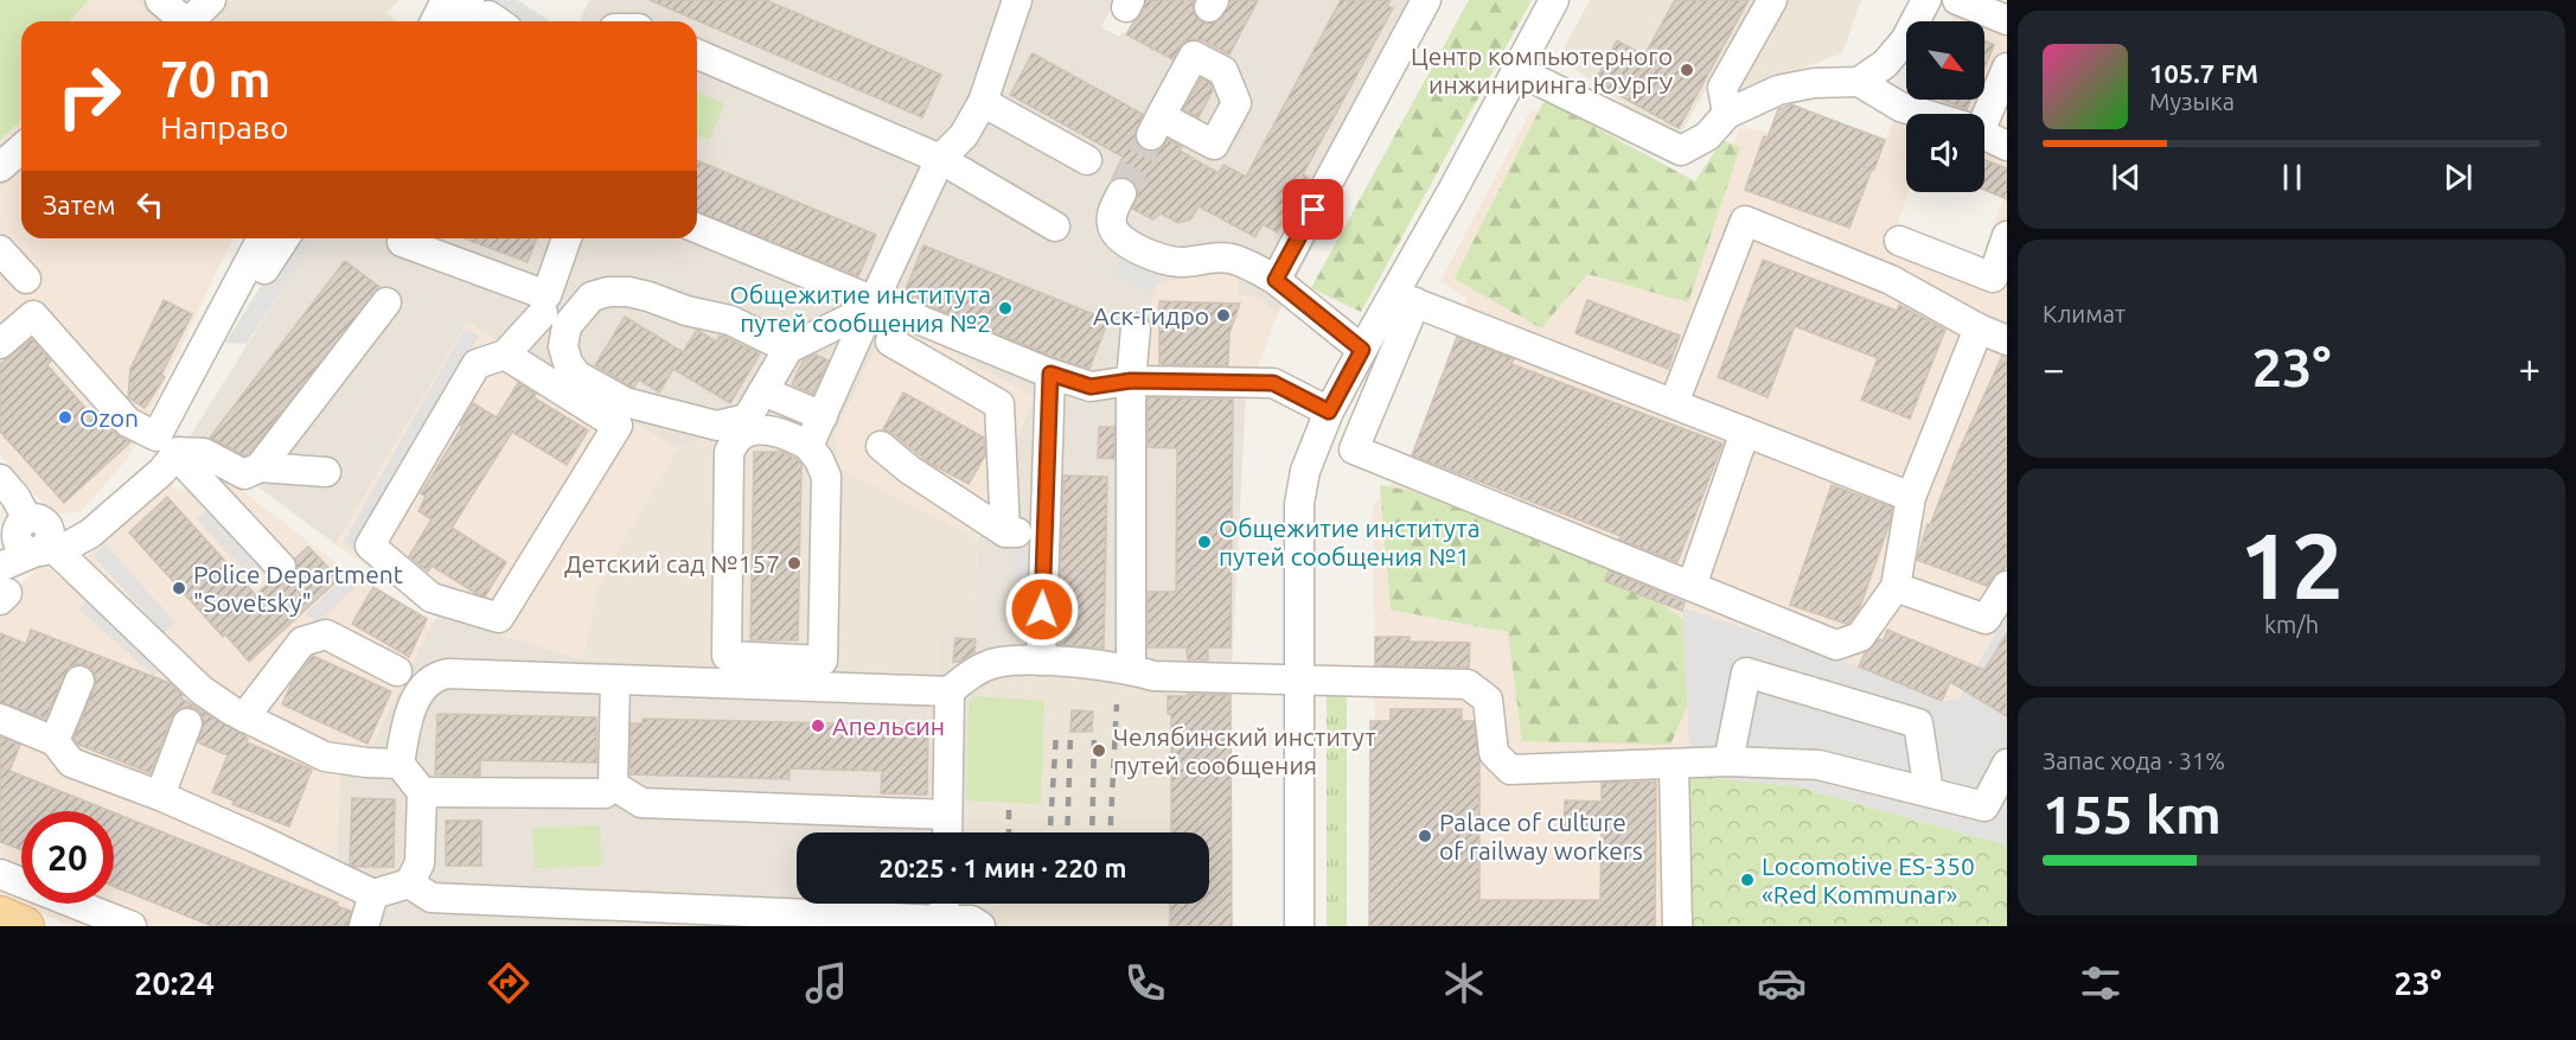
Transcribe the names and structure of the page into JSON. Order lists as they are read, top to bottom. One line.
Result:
{"places":["Центр компьютерного инжиниринга ЮУрГУ","Общежитие института путей сообщения №2","Аск-Гидро","Ozon","Общежитие института путей сообщения №1","Детский сад №157","Police Department \"Sovetsky\"","Апельсин","Челябинский институт путей сообщения","Palace of culture of railway workers","Locomotive ES-350 «Red Kommunar»"],"north":"bottom right","page":{"turn":["70 m","Направо"],"song":["105.7 FM","Музыка"],"then":"Затем","tile":["Климат",["12","km/h"],["Запас хода · 31%","155 km"]],"heat":["−","23°","+"],"limit":"20","trip":"20:25 · 1 мин · 220 m","tabs":["20:24","23°"]}}
